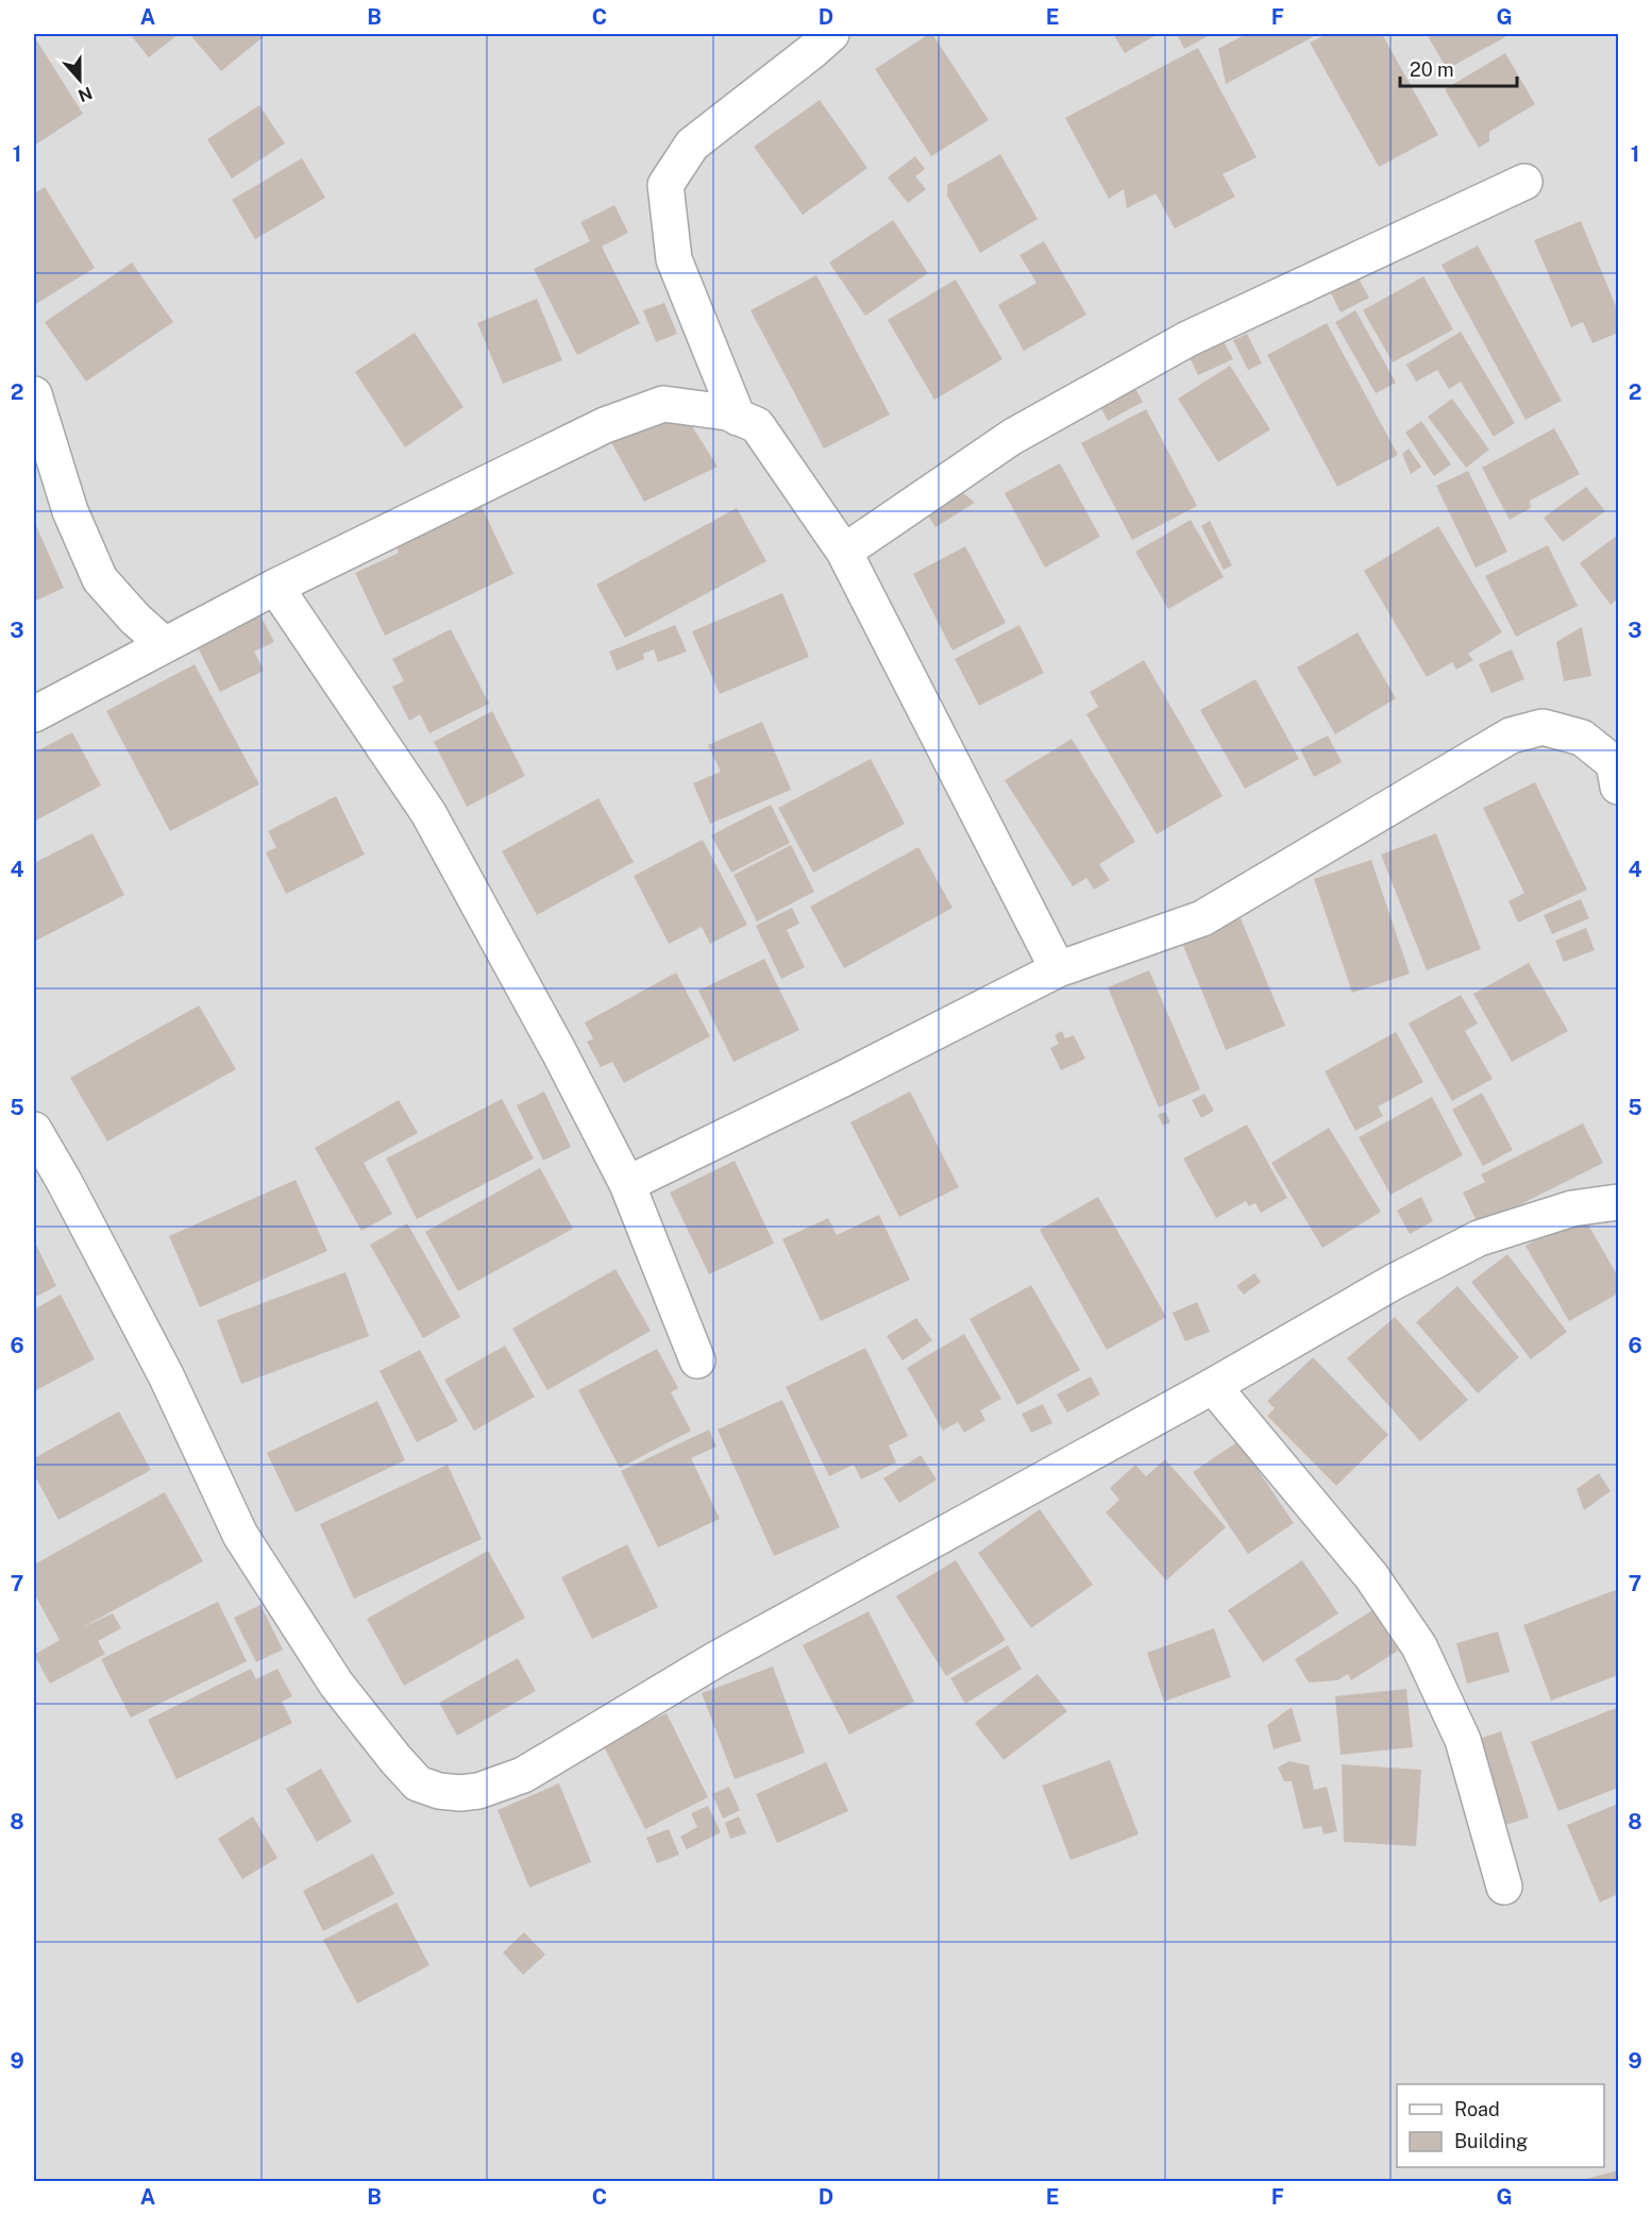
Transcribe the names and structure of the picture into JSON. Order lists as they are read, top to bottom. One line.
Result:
{"legend":["Road","Building"],"scale_bar":"20 m","north":"bottom","grid":{"columns":["A","B","C","D","E","F","G"],"rows":["1","2","3","4","5","6","7","8","9"]}}
